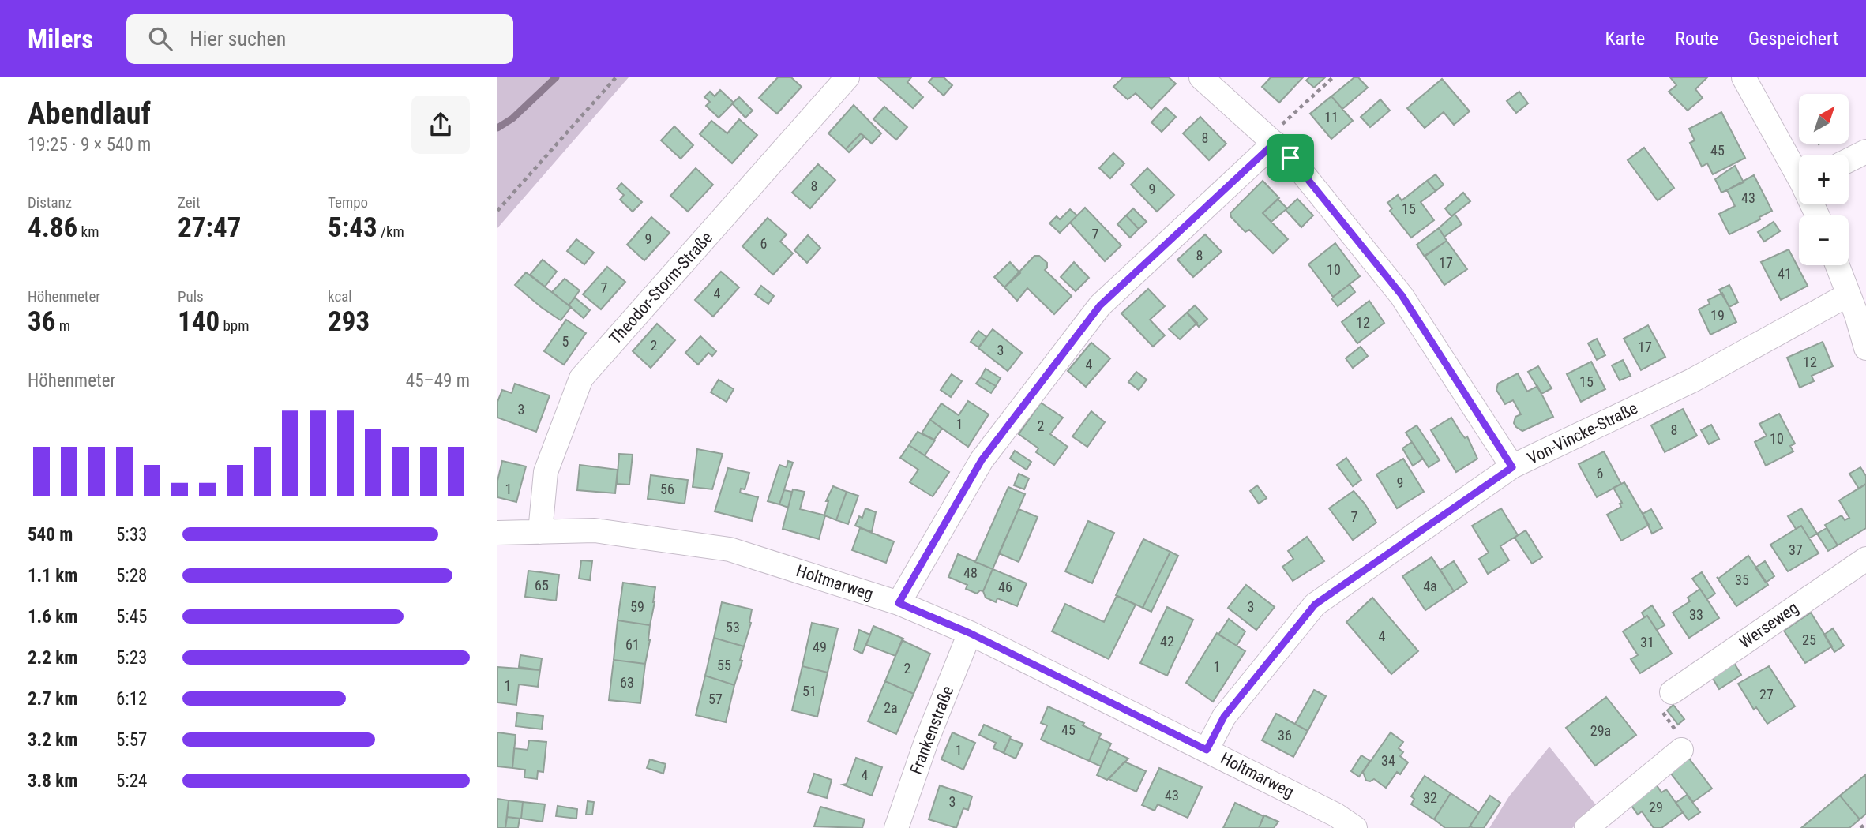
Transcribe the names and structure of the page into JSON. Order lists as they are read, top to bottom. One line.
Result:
{"streets":{"street":["Theodor-Storm-Straße","Von-Vincke-Straße","Holtmarweg","Werseweg","Frankenstraße"]},"crossings":[["Theodor-Storm-Straße","Holtmarweg"],["Von-Vincke-Straße","Holtmarweg"],["Holtmarweg","Frankenstraße"]],"house_numbers":["11","8","45","8","9","43","15","7","9","6","8","17","10","41","7","4","19","12","5","2","17","3","12","4","15","3","1","2","8","10","6","9","1","56","7","37","48","35","65","4a","46","59","3","33","53","4","25","42","31","61","49","55","1","2","63","1","51","27","57","2a","45","29a","36","1","34","4","43","32","3","29"],"north":"top right","page":{"header":"Milers","search":"Hier suchen","nav":["Karte","Route","Gespeichert"],"heading":["Abendlauf","19:25 · 9 × 540 m"],"map_buttons":["+","−"],"stats":[["Distanz","4.86 km"],["Zeit","27:47"],["Tempo","5:43 /km"],["Höhenmeter","36 m"],["Puls","140 bpm"],["kcal","293"]],"chart":["Höhenmeter","45–49 m"],"list":[{"name":"540 m","note":"5:33"},{"name":"1.1 km","note":"5:28"},{"name":"1.6 km","note":"5:45"},{"name":"2.2 km","note":"5:23"},{"name":"2.7 km","note":"6:12"},{"name":"3.2 km","note":"5:57"},{"name":"3.8 km","note":"5:24"}]}}
